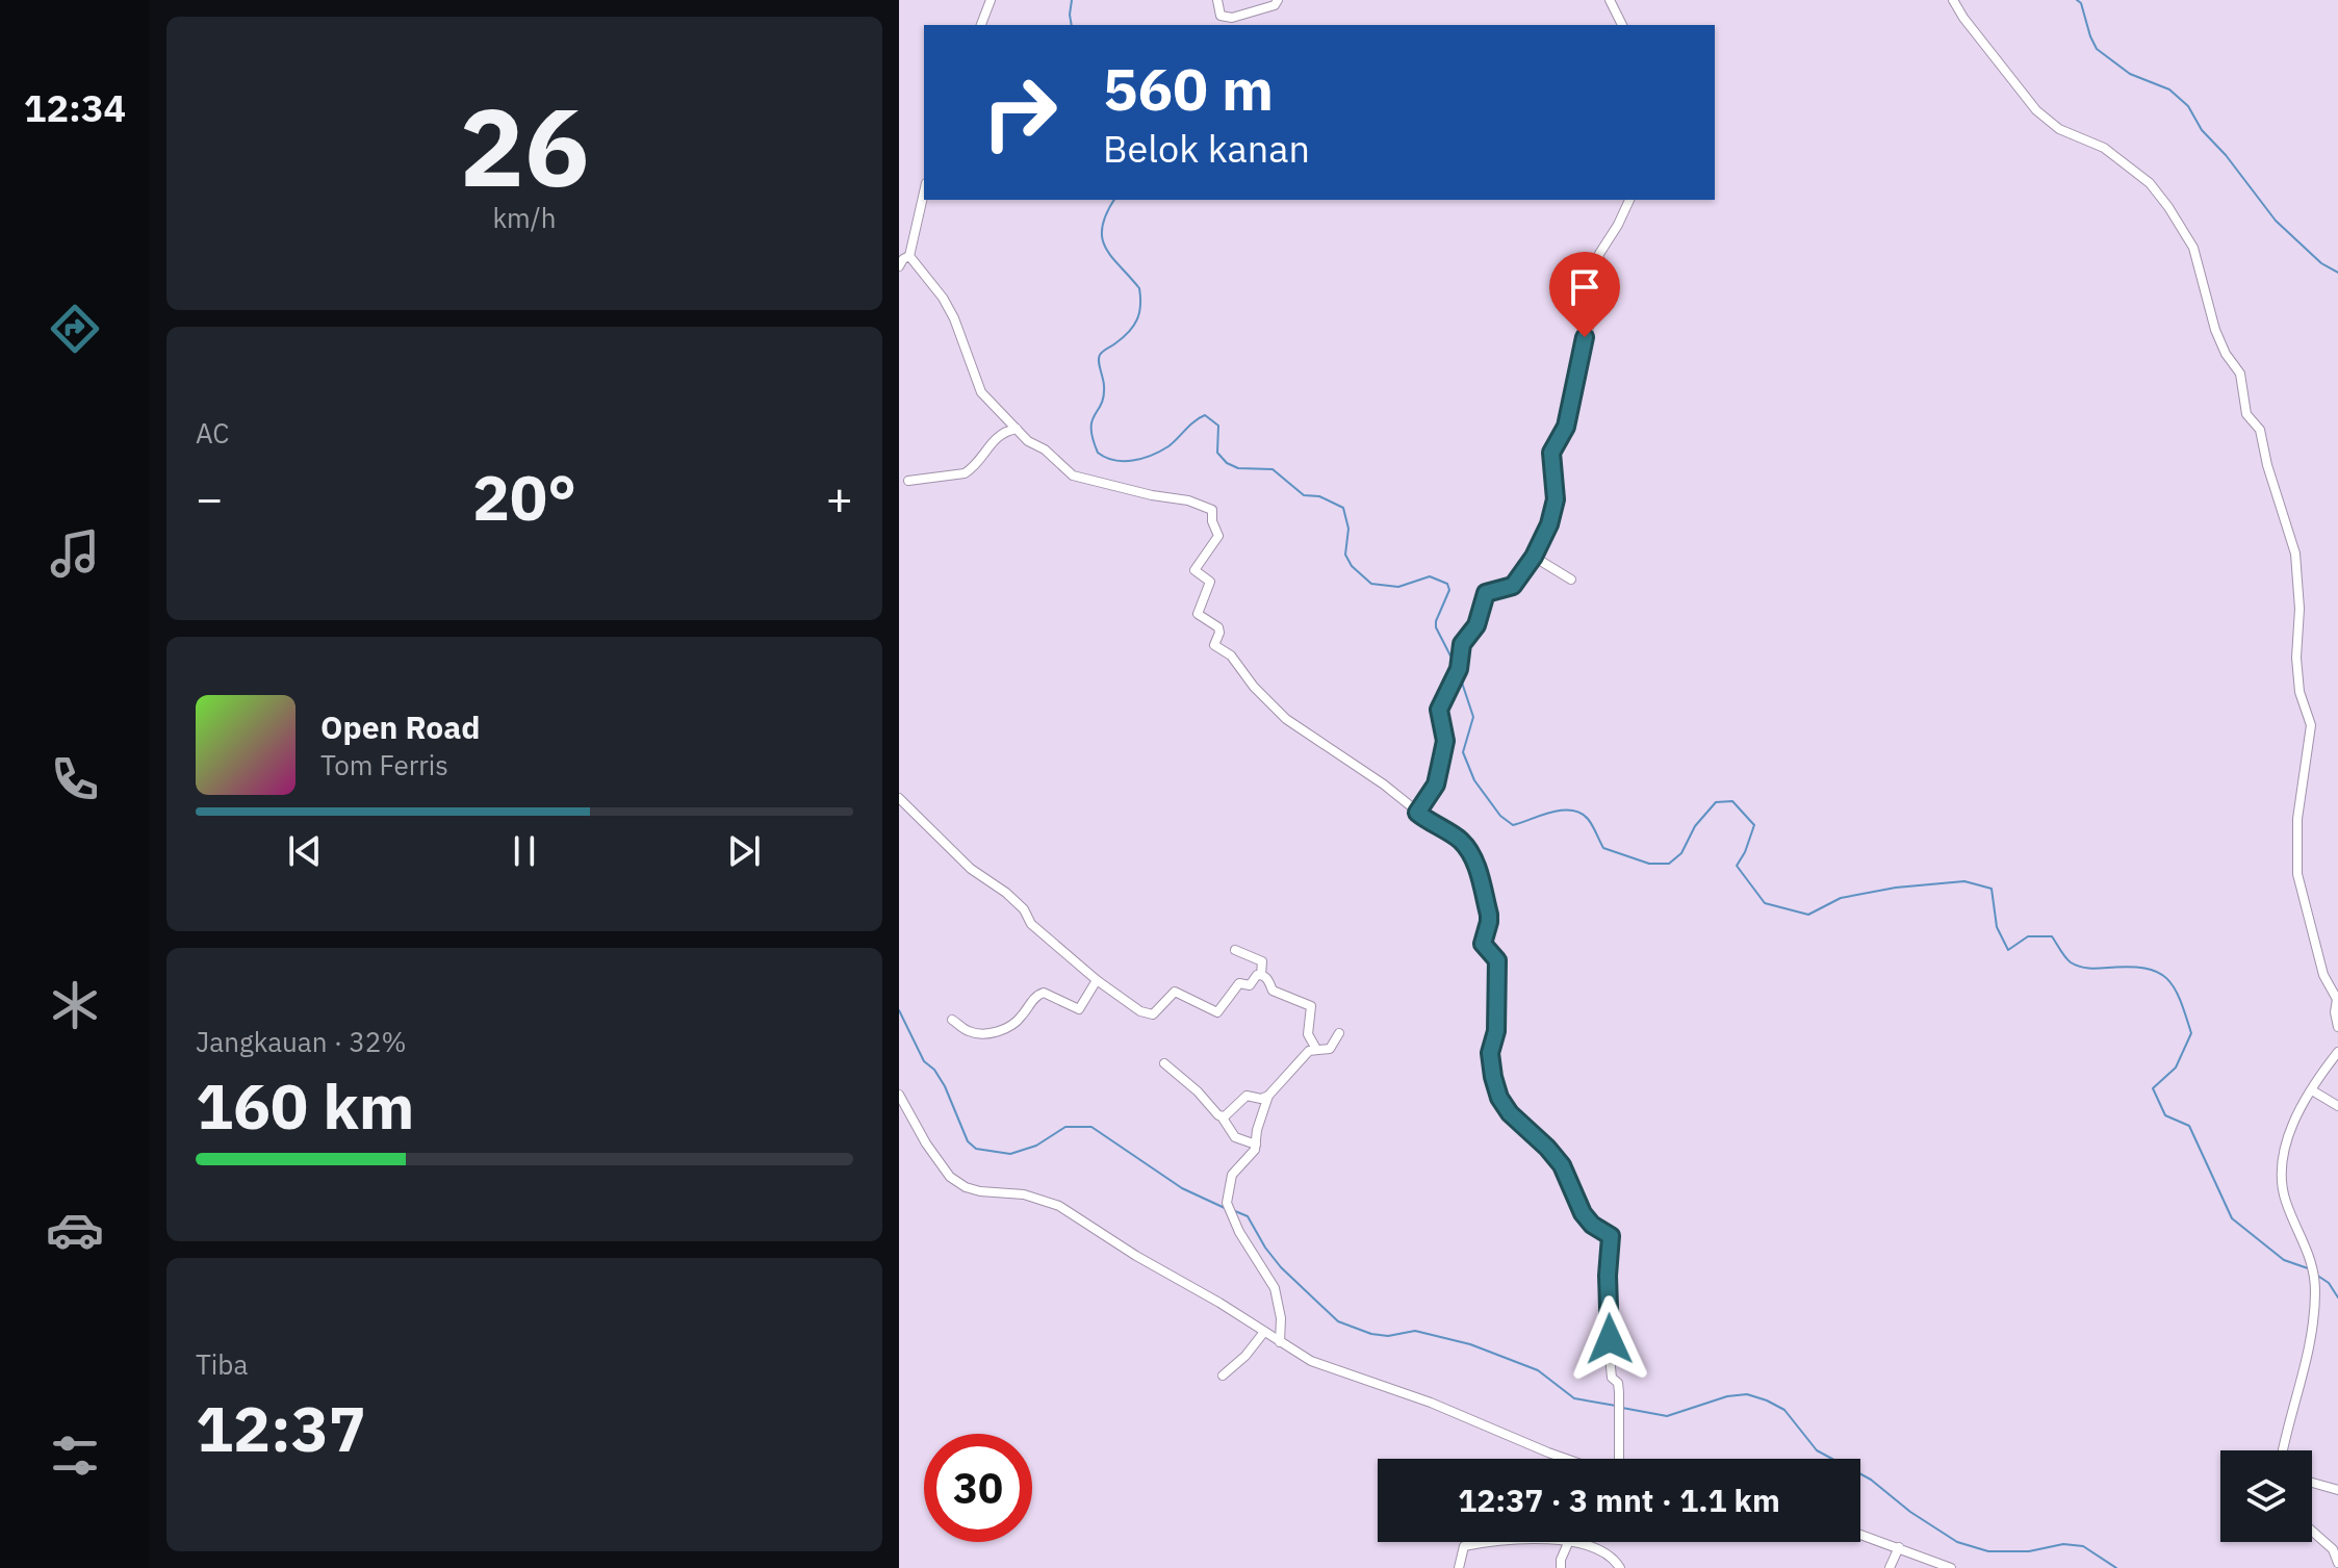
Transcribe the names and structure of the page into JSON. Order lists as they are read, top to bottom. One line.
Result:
{"page":{"tabs":"12:34","tile":[["26","km/h"],"AC",["Jangkauan · 32%","160 km"],["Tiba","12:37"]],"turn":["560 m","Belok kanan"],"heat":["−","20°","+"],"song":["Open Road","Tom Ferris"],"limit":"30","trip":"12:37 · 3 mnt · 1.1 km"}}
